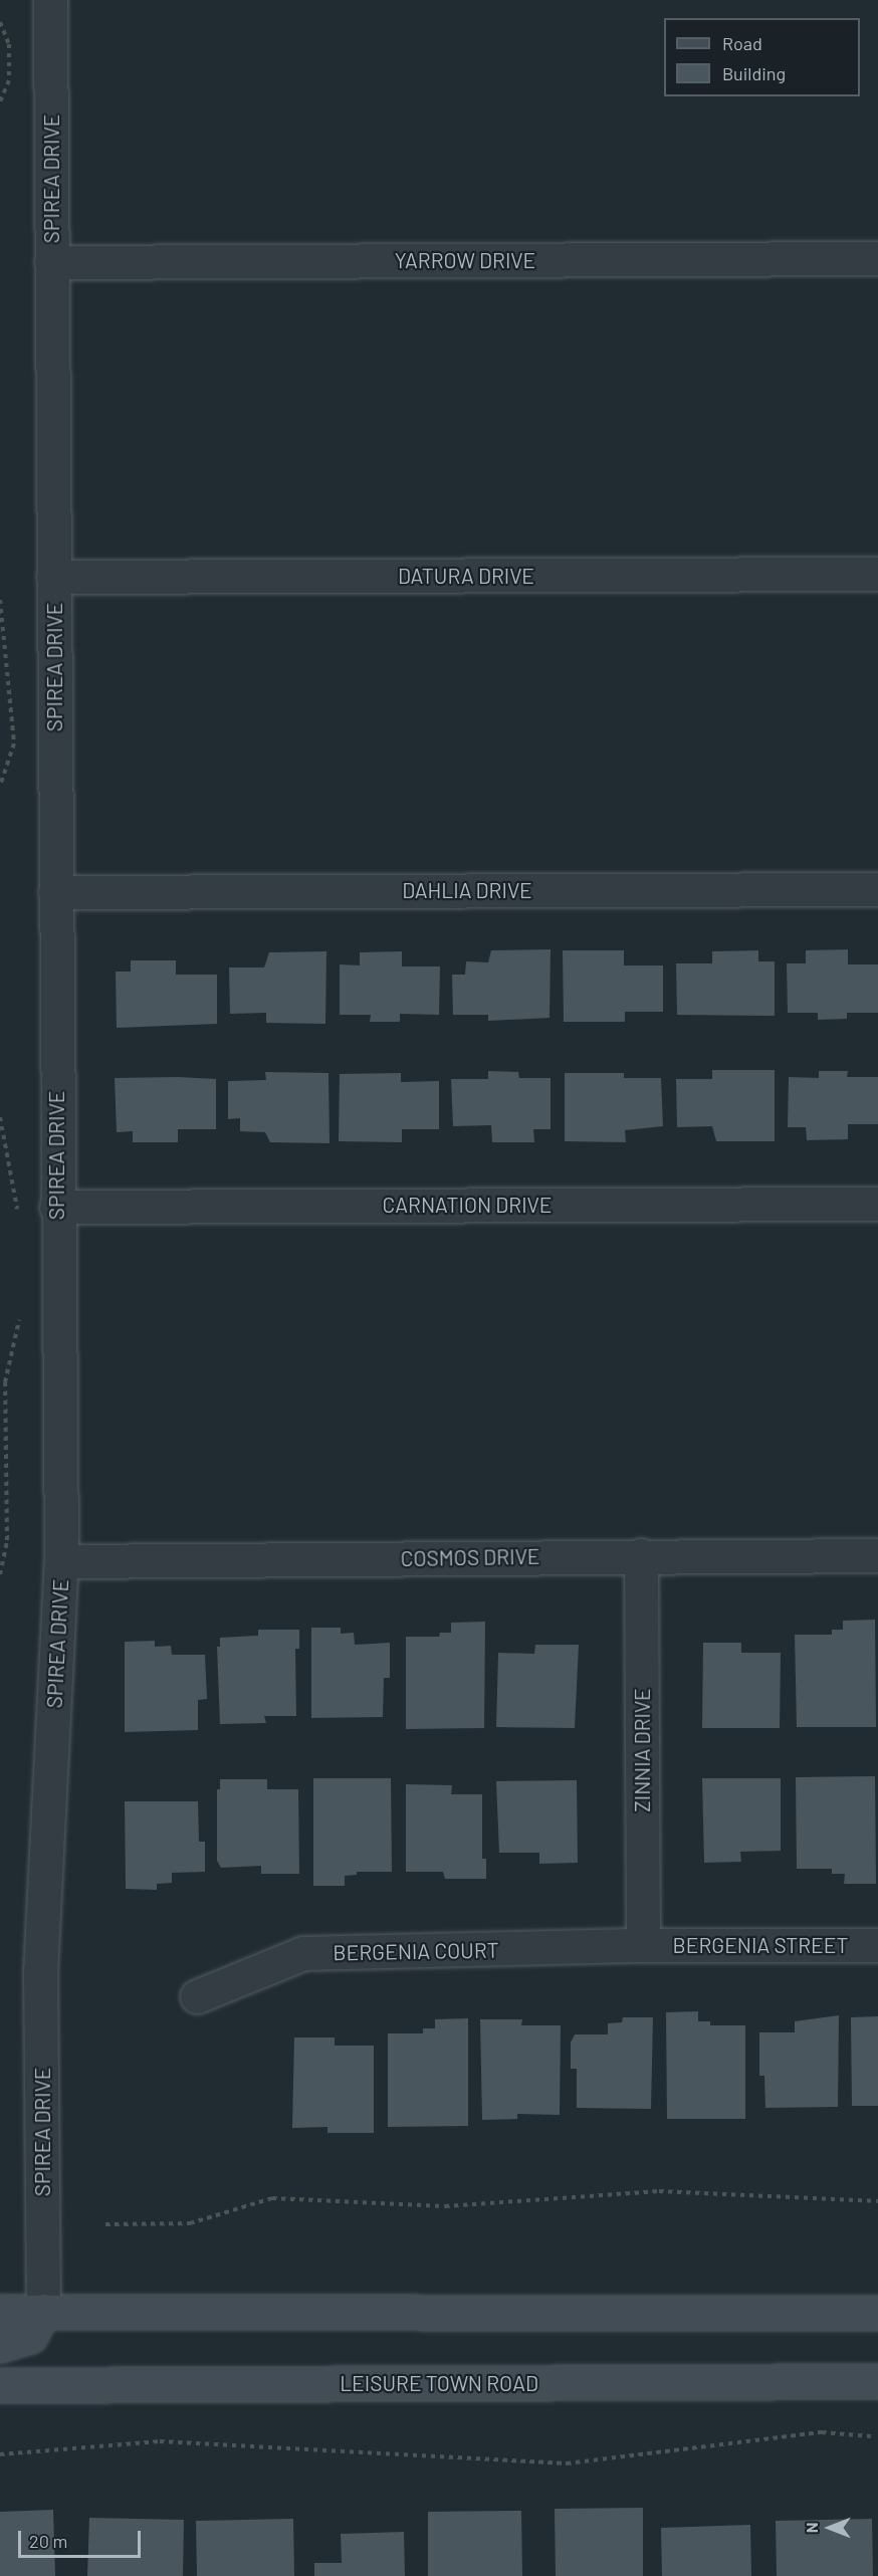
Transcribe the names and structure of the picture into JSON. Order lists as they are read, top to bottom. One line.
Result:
{"streets":{"main road":["LEISURE TOWN ROAD"],"street":["SPIREA DRIVE","YARROW DRIVE","DATURA DRIVE","DAHLIA DRIVE","CARNATION DRIVE","COSMOS DRIVE","ZINNIA DRIVE","BERGENIA STREET","BERGENIA COURT"]},"crossings":[["SPIREA DRIVE","YARROW DRIVE"],["SPIREA DRIVE","DATURA DRIVE"],["SPIREA DRIVE","DAHLIA DRIVE"],["SPIREA DRIVE","CARNATION DRIVE"],["SPIREA DRIVE","COSMOS DRIVE"],["COSMOS DRIVE","ZINNIA DRIVE"],["ZINNIA DRIVE","BERGENIA STREET"],["ZINNIA DRIVE","BERGENIA COURT"],["BERGENIA STREET","BERGENIA COURT"]],"legend":["Road","Building"],"scale_bar":"20 m","north":"left"}
